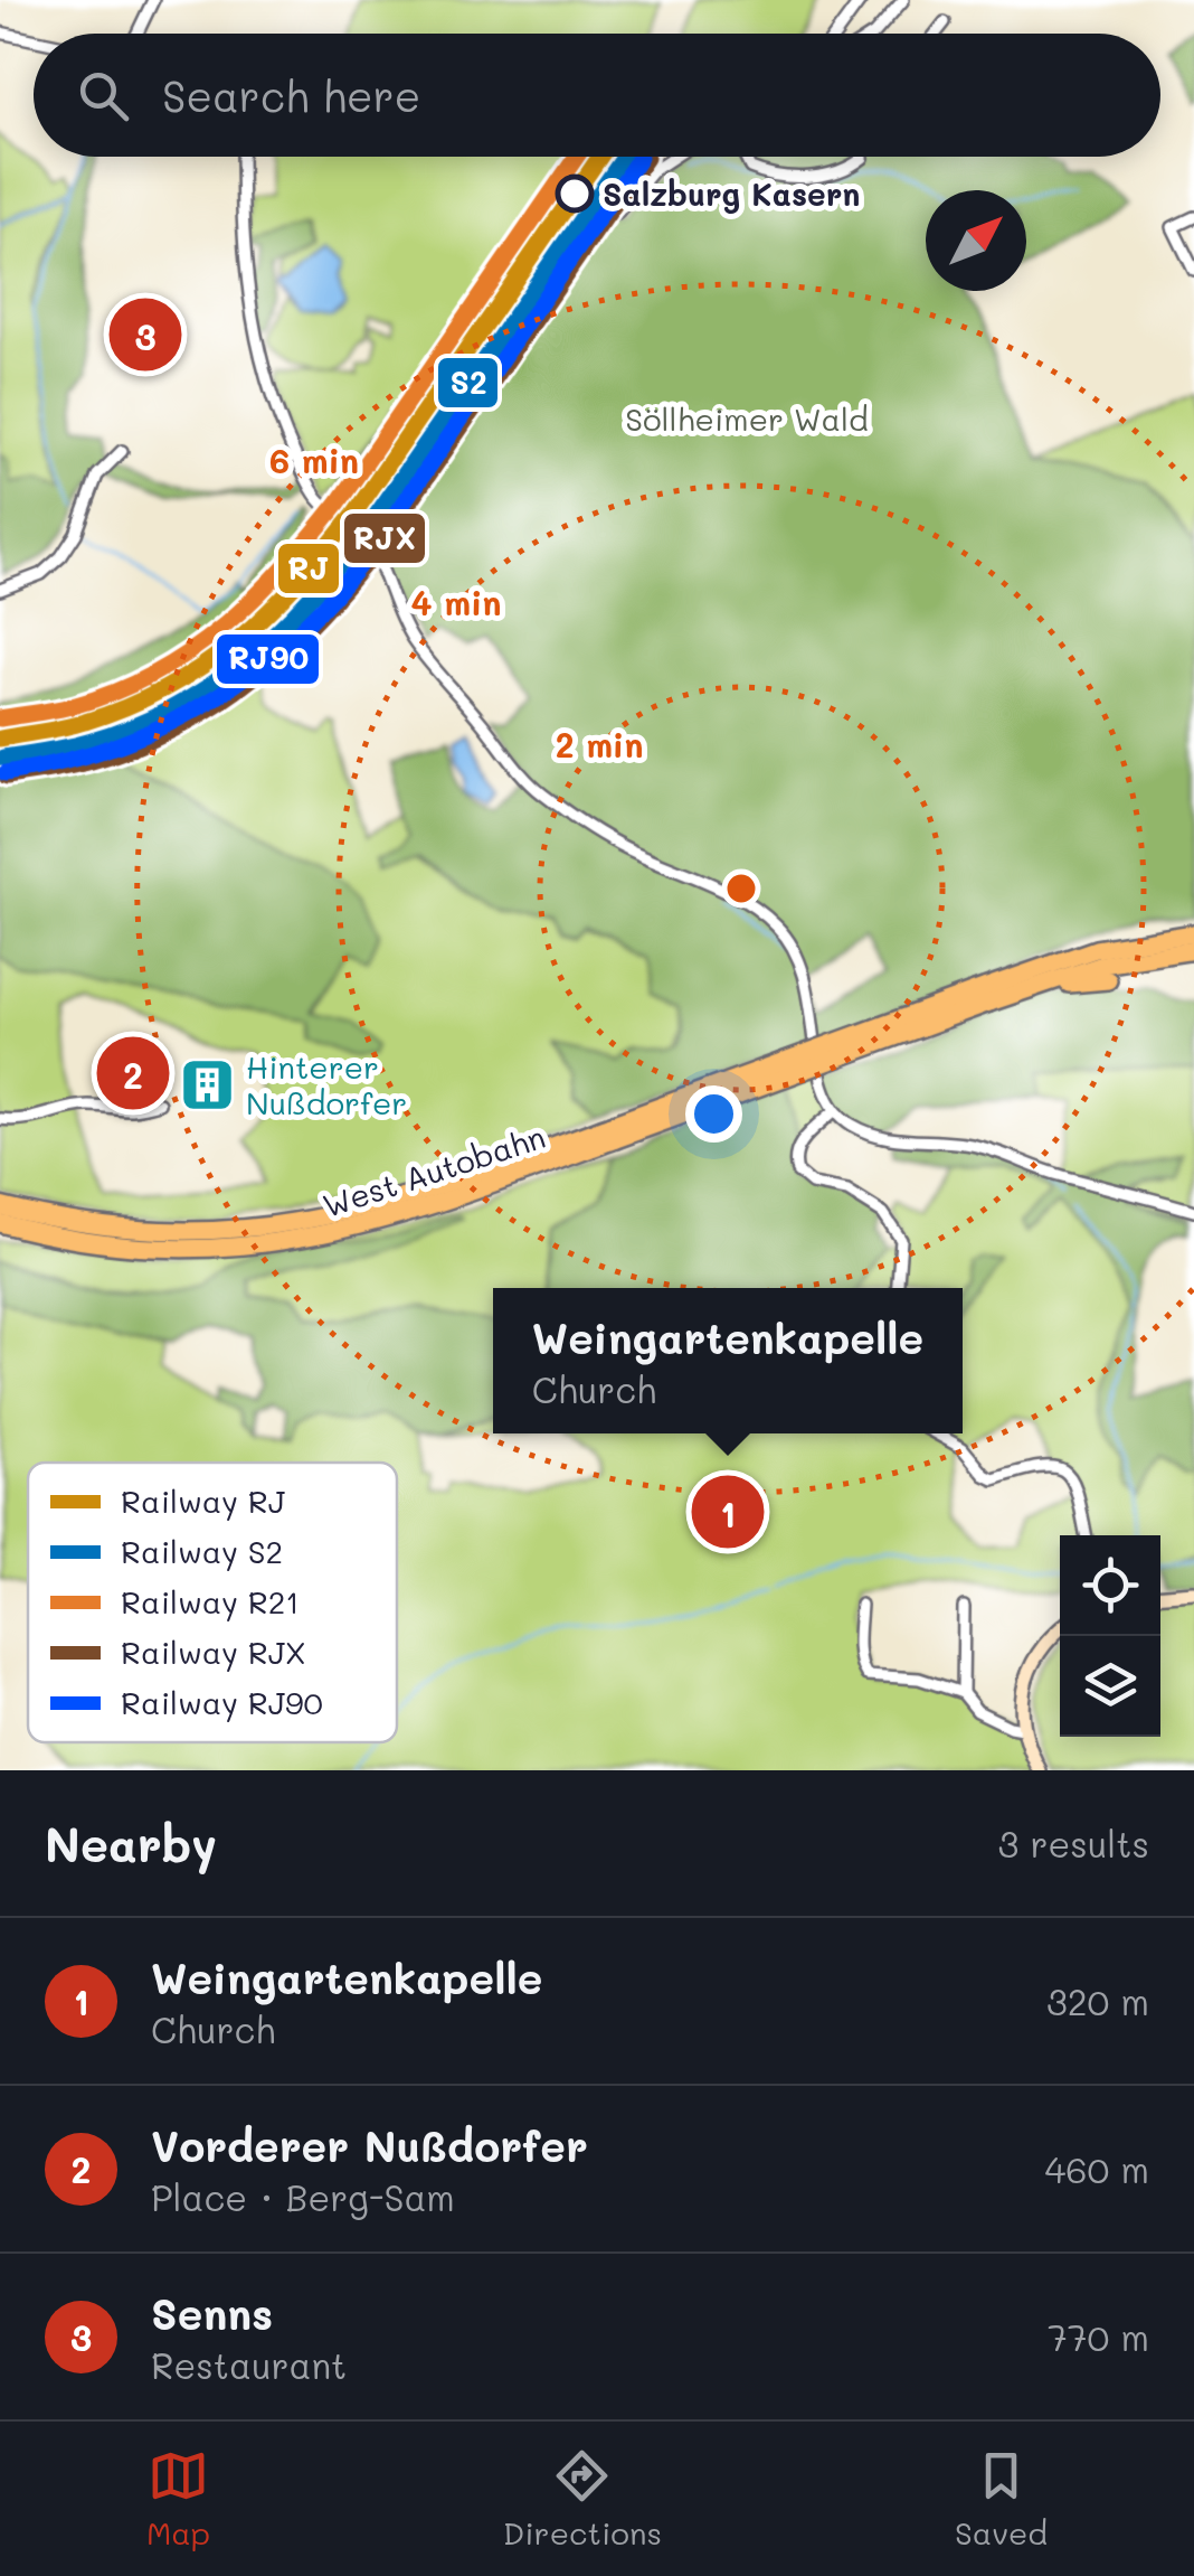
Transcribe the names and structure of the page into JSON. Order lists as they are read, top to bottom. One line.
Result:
{"streets":{"highway":["West Autobahn"]},"parks":["Söllheimer Wald"],"places":{"other":["Salzburg Kasern"],"building":["Hinterer Nußdorfer"]},"lines":["rail line RJ","rail line S2","rail line R21","rail line RJX","rail line RJ90"],"legend":["Railway RJ","Railway S2","Railway R21","Railway RJX","Railway RJ90"],"north":"top right","page":{"search":"Search here","pins":["3","2","1"],"popup":["Weingartenkapelle","Church"],"heading":["Nearby","3 results"],"list":[{"mark":"1","name":"Weingartenkapelle","note":"Church","value":"320 m"},{"mark":"2","name":"Vorderer Nußdorfer","note":"Place · Berg-Sam","value":"460 m"},{"mark":"3","name":"Senns","note":"Restaurant","value":"770 m"}],"nav":["Map","Directions","Saved"]},"rings":["6 min","4 min","2 min"]}
